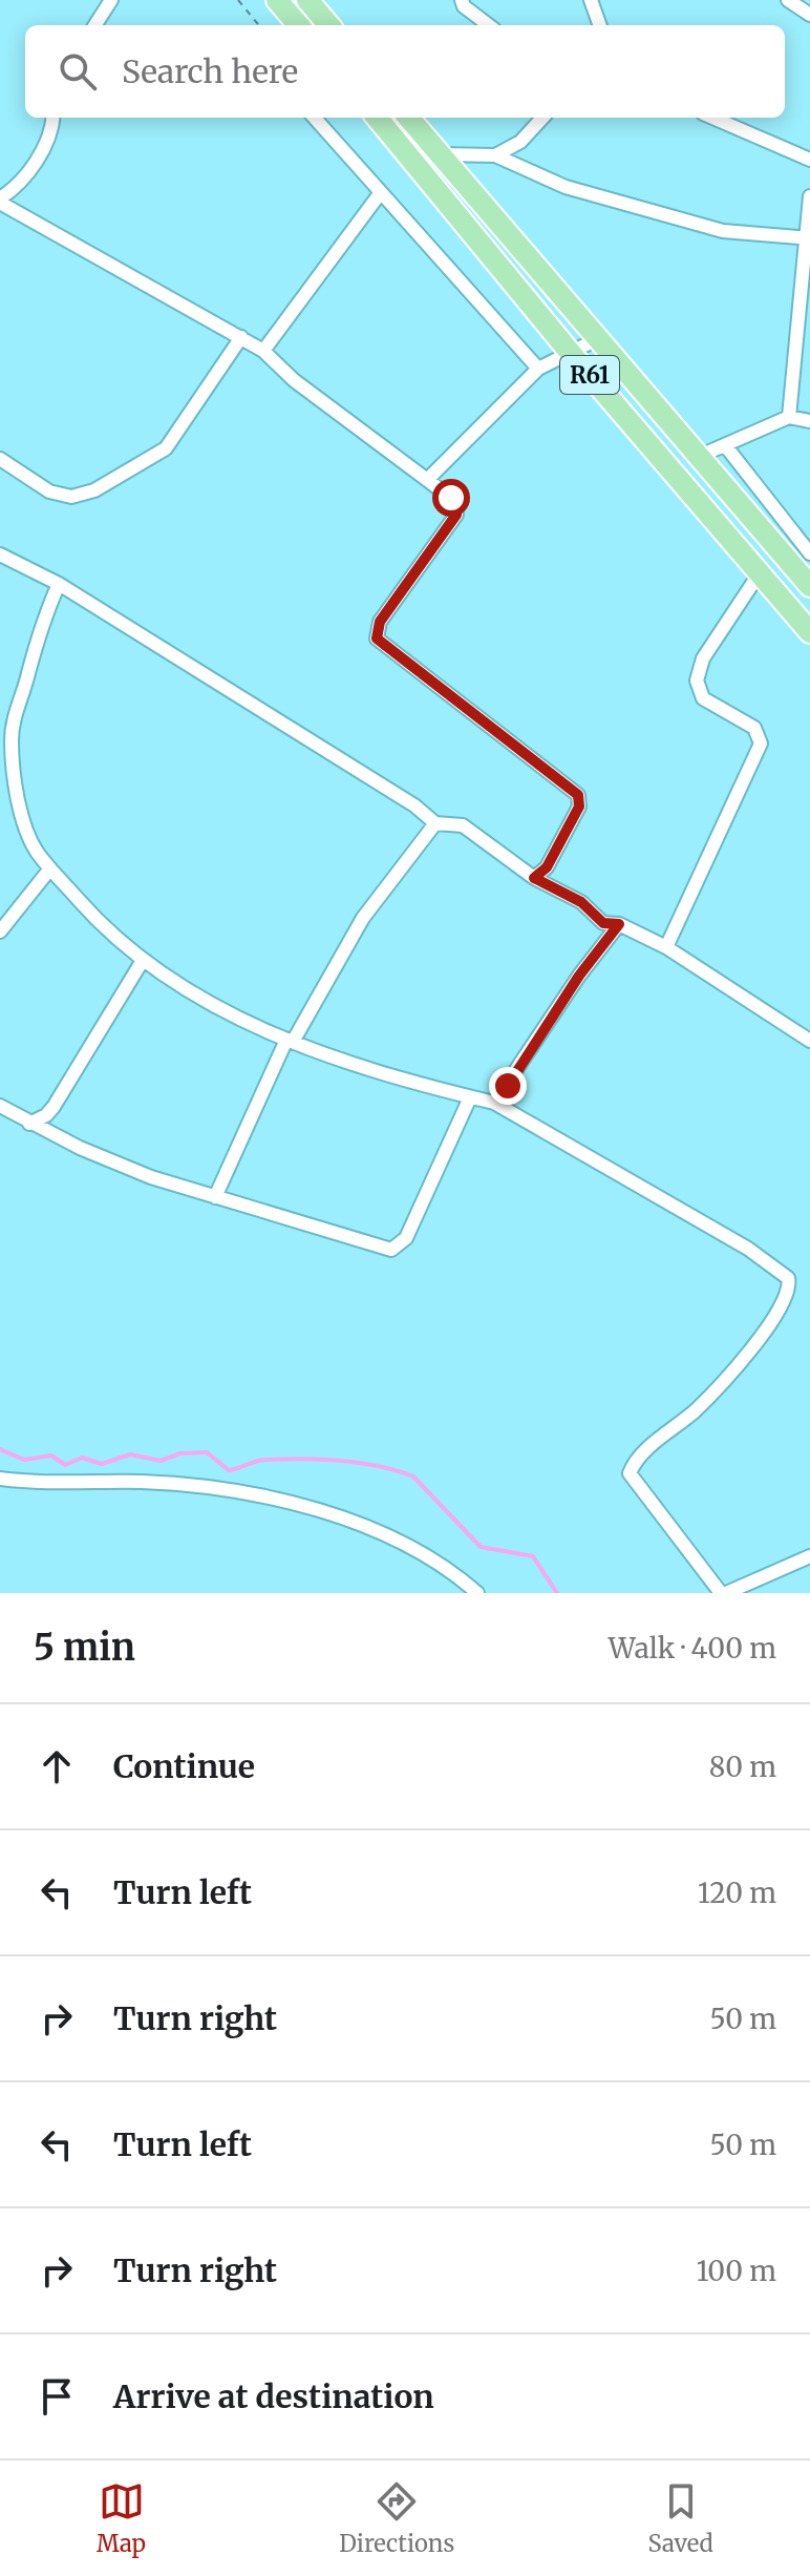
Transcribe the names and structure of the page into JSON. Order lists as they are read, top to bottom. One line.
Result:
{"streets":{"main road":["R61"]},"page":{"search":"Search here","heading":["5 min","Walk · 400 m"],"list":[["Continue","80 m"],["Turn left","120 m"],["Turn right","50 m"],["Turn left","50 m"],["Turn right","100 m"],"Arrive at destination"],"nav":["Map","Directions","Saved"]}}
